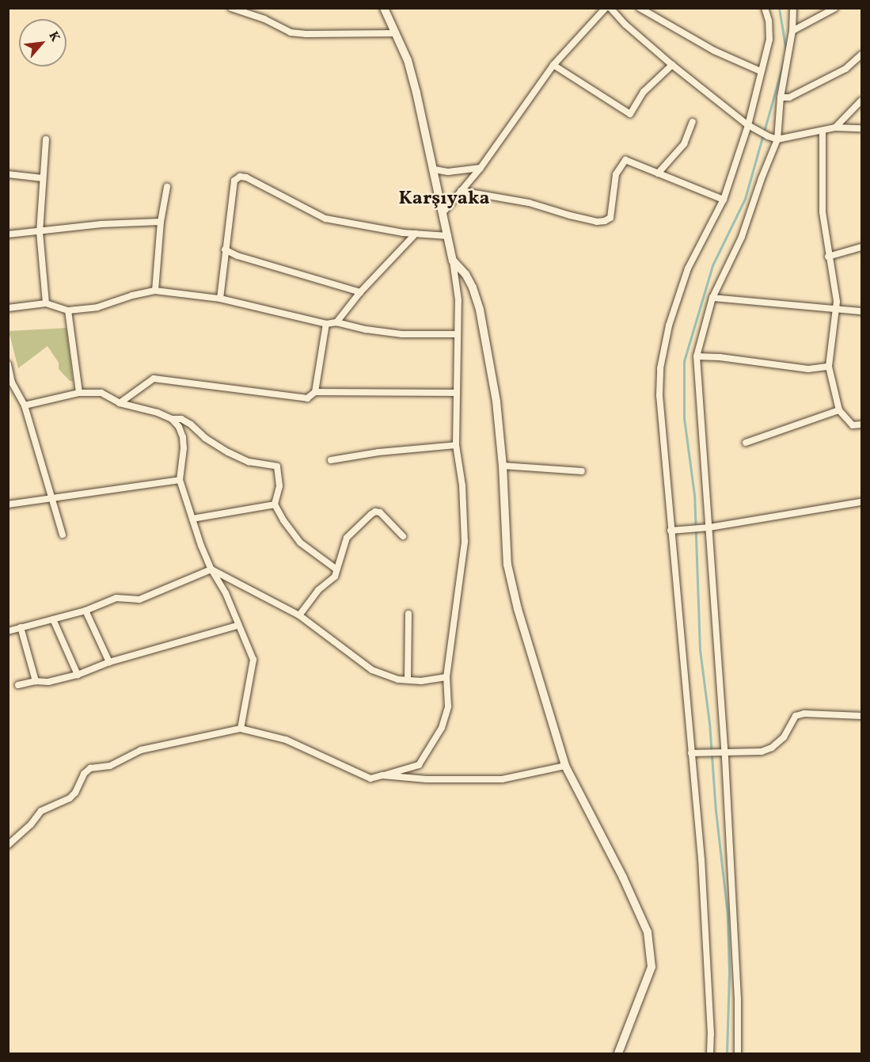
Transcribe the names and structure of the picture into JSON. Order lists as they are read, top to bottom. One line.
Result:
{"districts":["Karşıyaka"],"north":"top right"}
